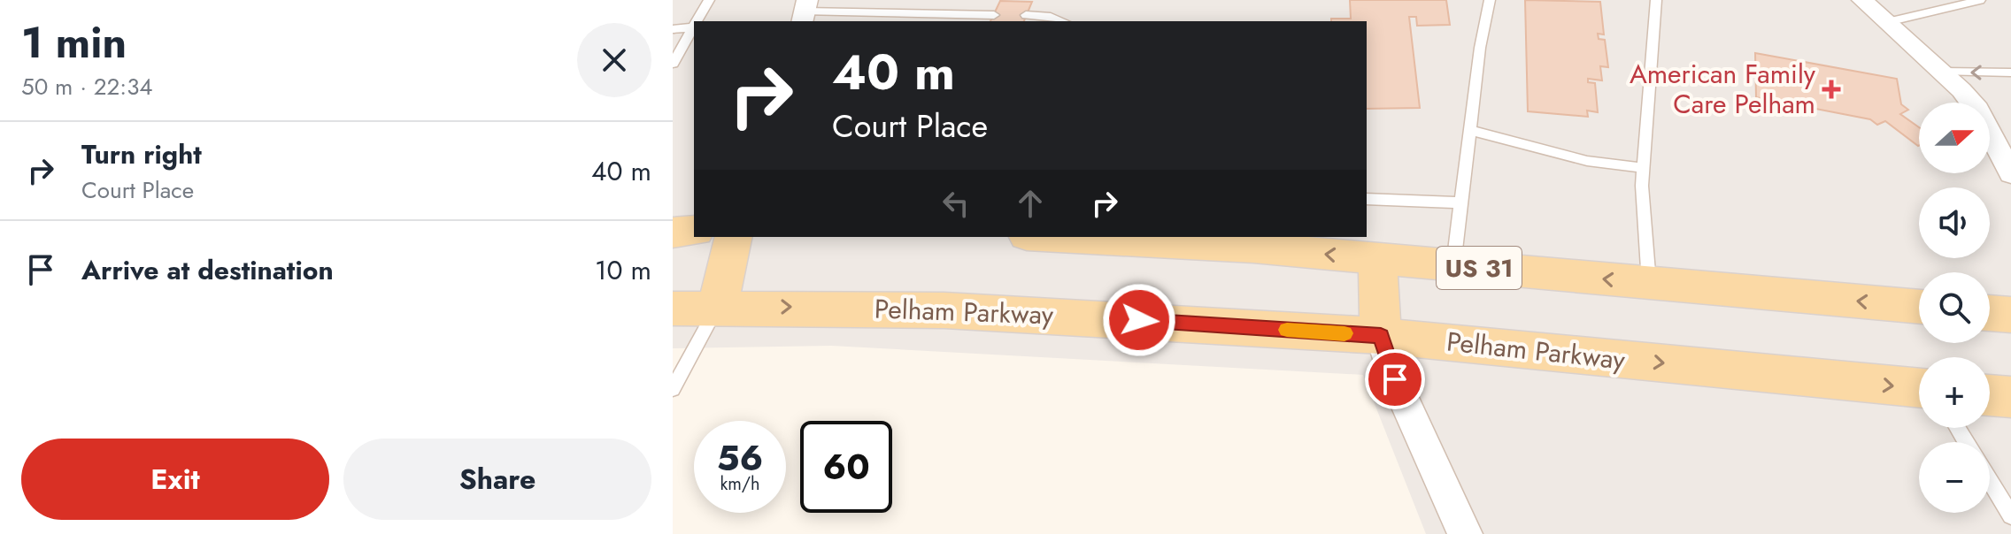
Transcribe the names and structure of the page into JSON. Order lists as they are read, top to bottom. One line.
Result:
{"streets":{"main road":["US 31","Pelham Parkway"]},"places":{"health":["American Family Care Pelham"]},"north":"right","page":{"heading":["1 min","50 m · 22:34"],"turn":["40 m","Court Place"],"map_buttons":["+","−"],"list":[{"name":"Turn right","note":"Court Place","value":"40 m"},{"name":"Arrive at destination","value":"10 m"}],"speed":"56 km/h","limit":"60","buttons":["Exit","Share"]}}
